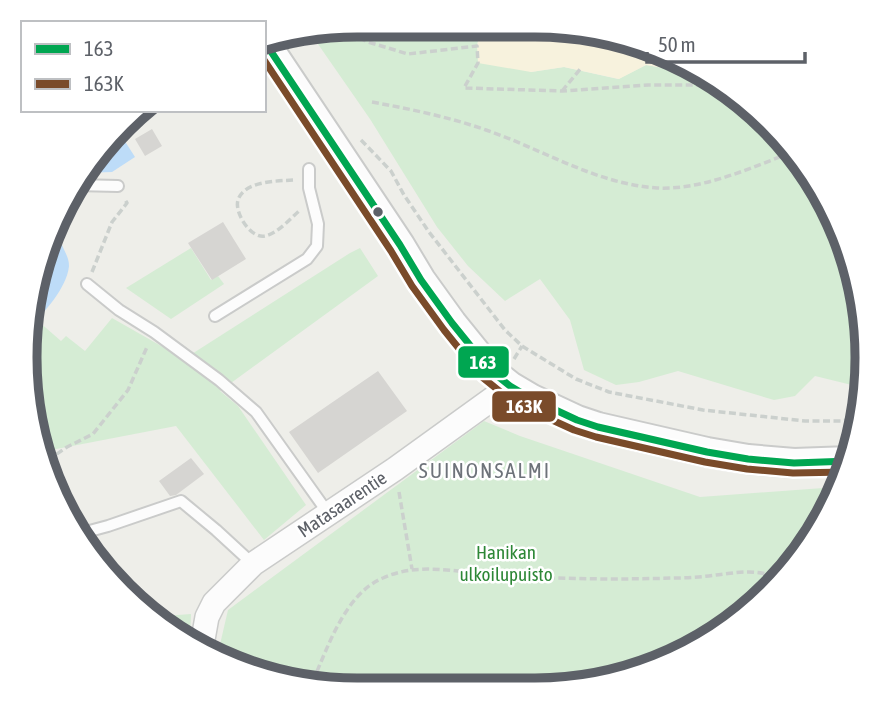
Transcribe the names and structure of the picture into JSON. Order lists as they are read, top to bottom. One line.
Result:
{"streets":{"street":["Matasaarentie"]},"districts":["SUINONSALMI"],"parks":["Hanikan ulkoilupuisto"],"lines":["transit line 163","transit line 163K"],"legend":["163","163K"],"scale_bar":"50 m"}
